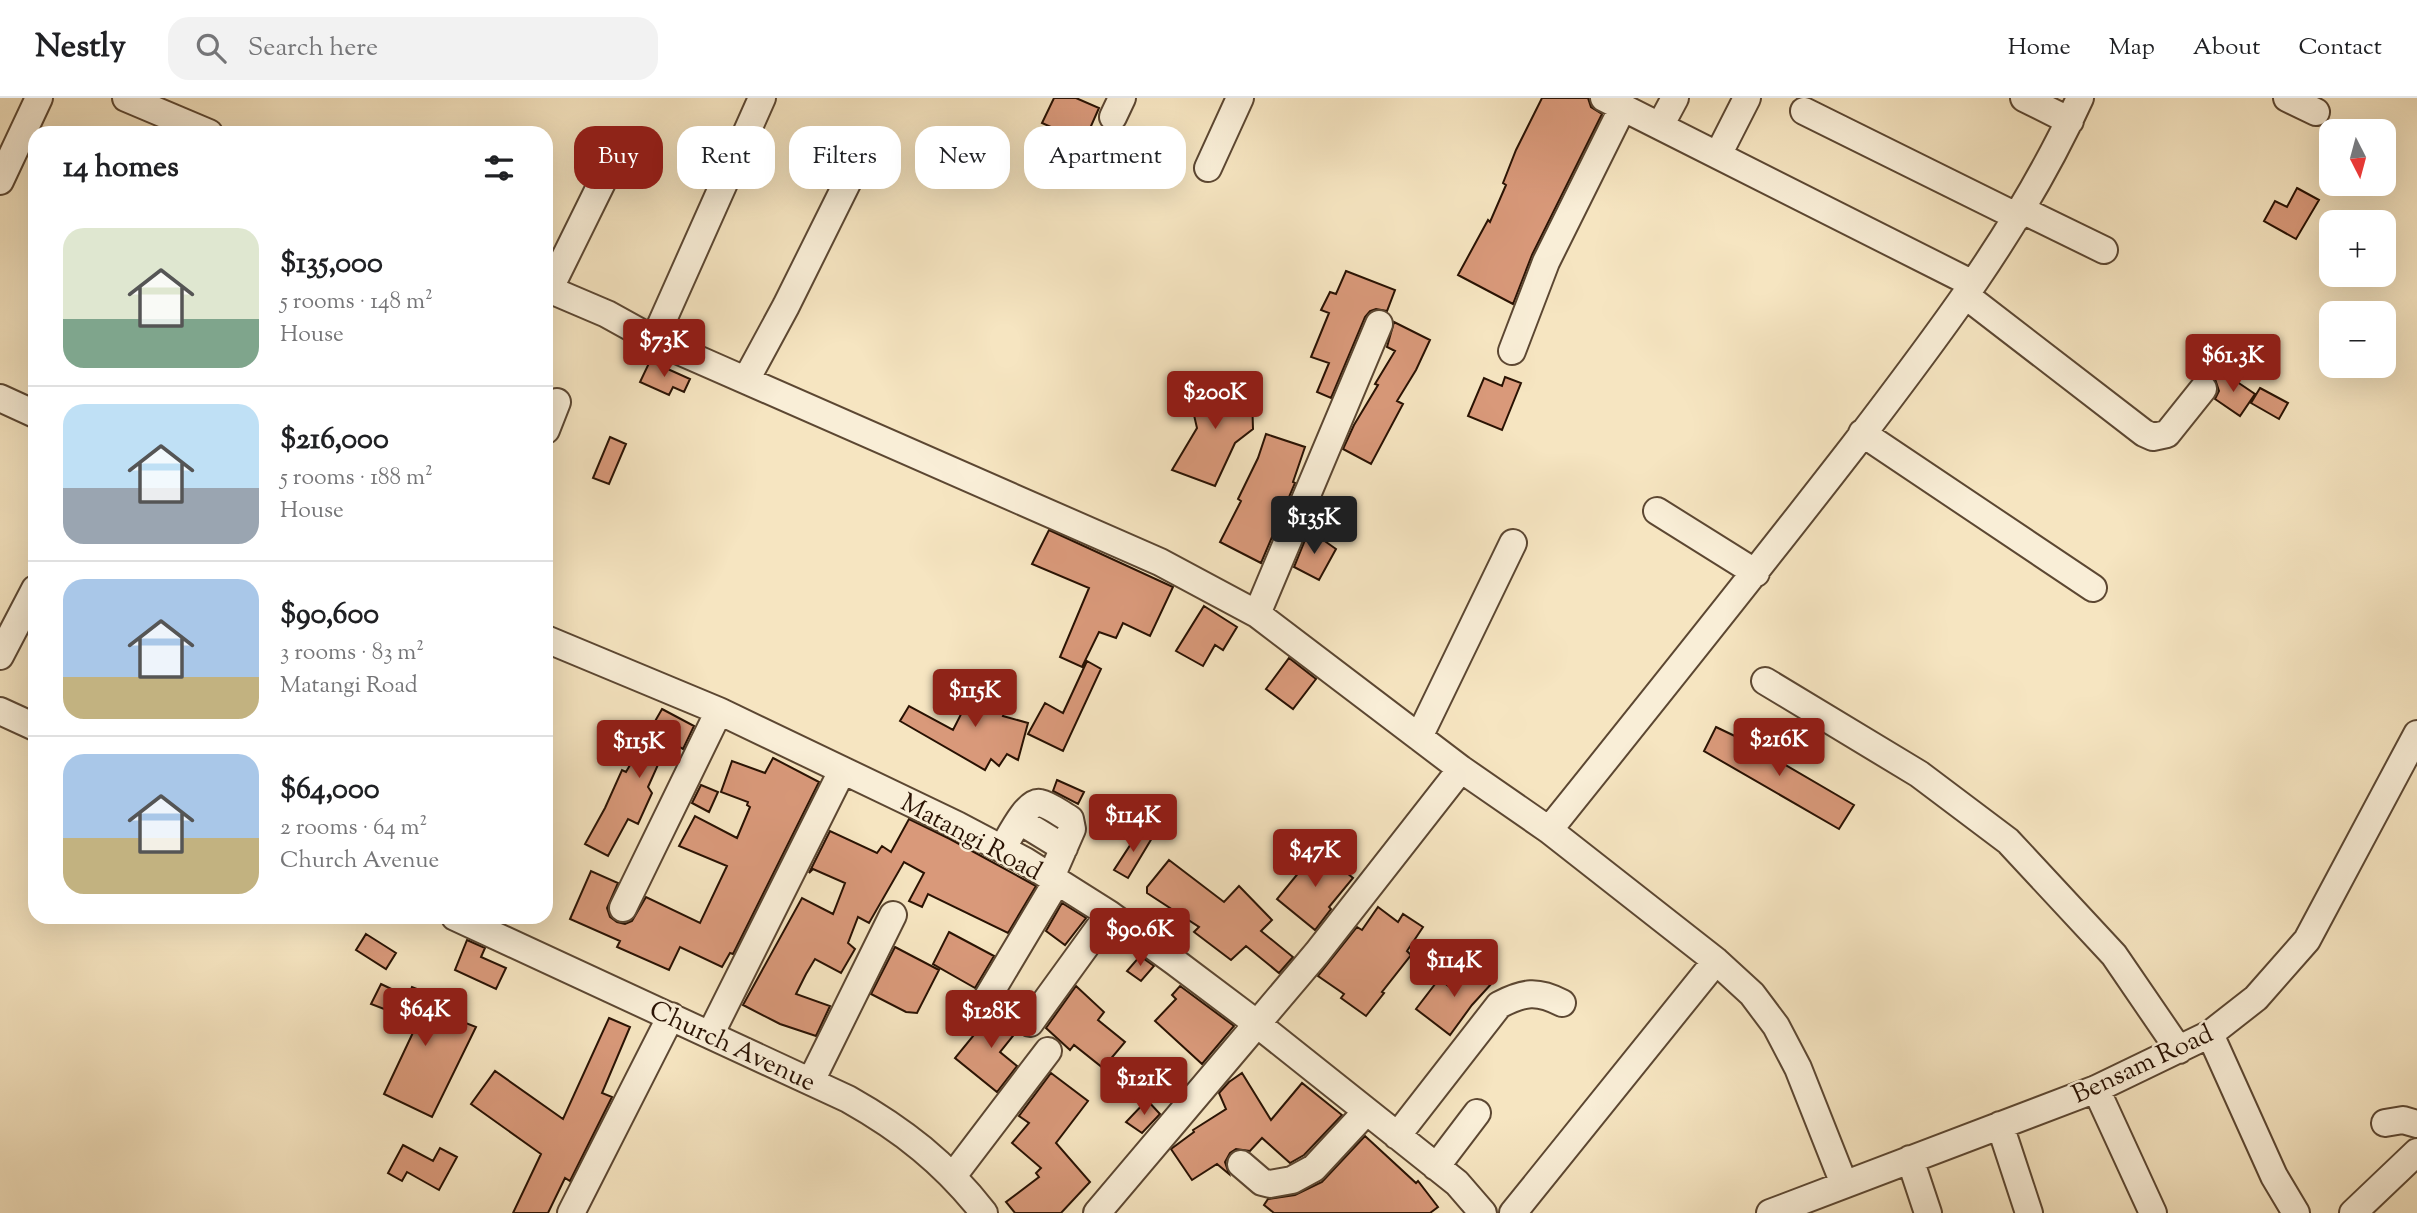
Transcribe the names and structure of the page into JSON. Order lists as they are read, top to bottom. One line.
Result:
{"streets":{"street":["Matangi Road","Church Avenue","Bensam Road"]},"north":"bottom","page":{"header":"Nestly","search":"Search here","nav":["Home","Map","About","Contact"],"map_buttons":["+","−"],"chip":["Buy","Rent","Filters","New","Apartment"],"heading":"14 homes","list":[{"name":"$135,000","note":"5 rooms · 148 m² · House"},{"name":"$216,000","note":"5 rooms · 188 m² · House"},{"name":"$90,600","note":"3 rooms · 83 m² · Matangi Road"},{"name":"$64,000","note":"2 rooms · 64 m² · Church Avenue"}],"price":["$73K","$61.3K","$200K","$135K","$115K","$216K","$115K","$114K","$47K","$90.6K","$114K","$64K","$128K","$121K"]}}
